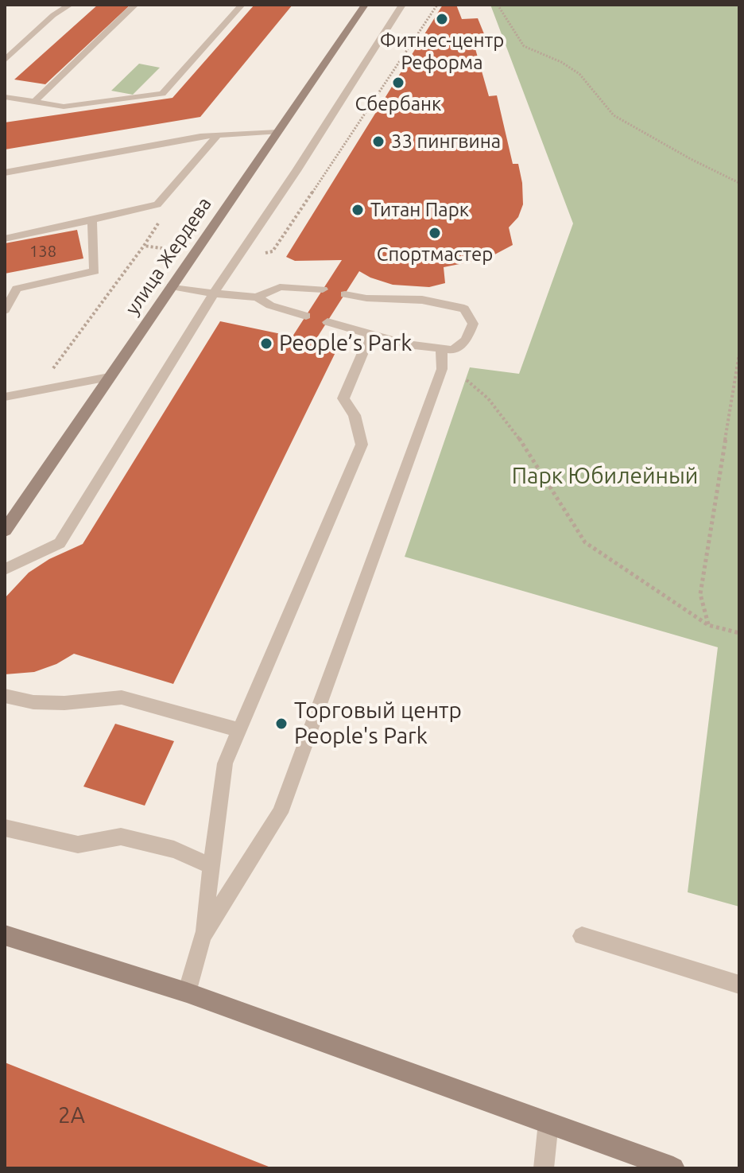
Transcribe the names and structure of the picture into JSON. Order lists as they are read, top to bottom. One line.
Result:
{"streets":{"main road":["улица Жердева"]},"parks":["Парк Юбилейный"],"places":["Фитнес-центр Реформа","Сбербанк","33 пингвина","Титан Парк","Спортмастер","People’s Park","Торговый центр People's Park"],"house_numbers":["138","2А"]}
